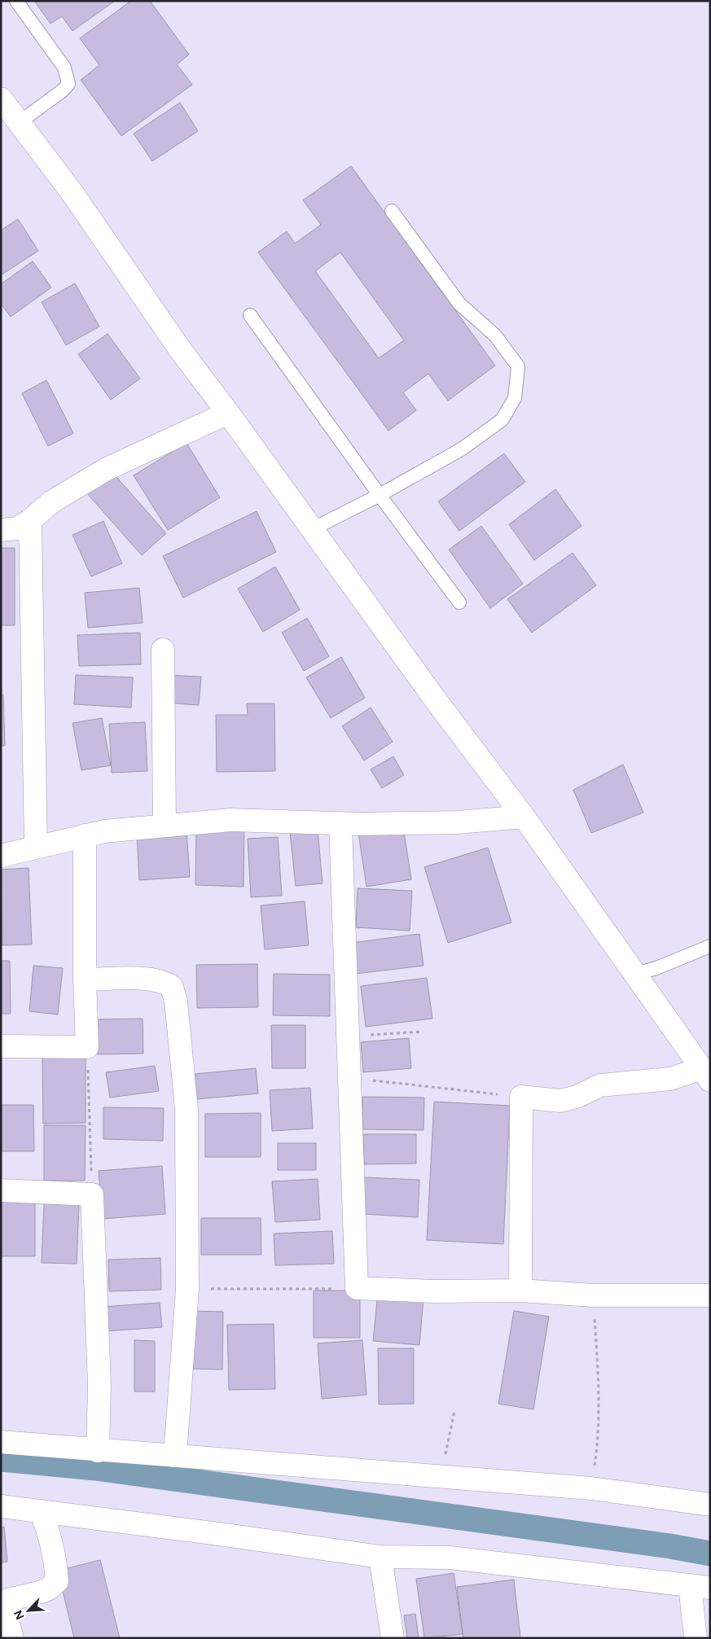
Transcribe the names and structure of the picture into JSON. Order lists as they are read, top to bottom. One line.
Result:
{"north":"bottom left"}
